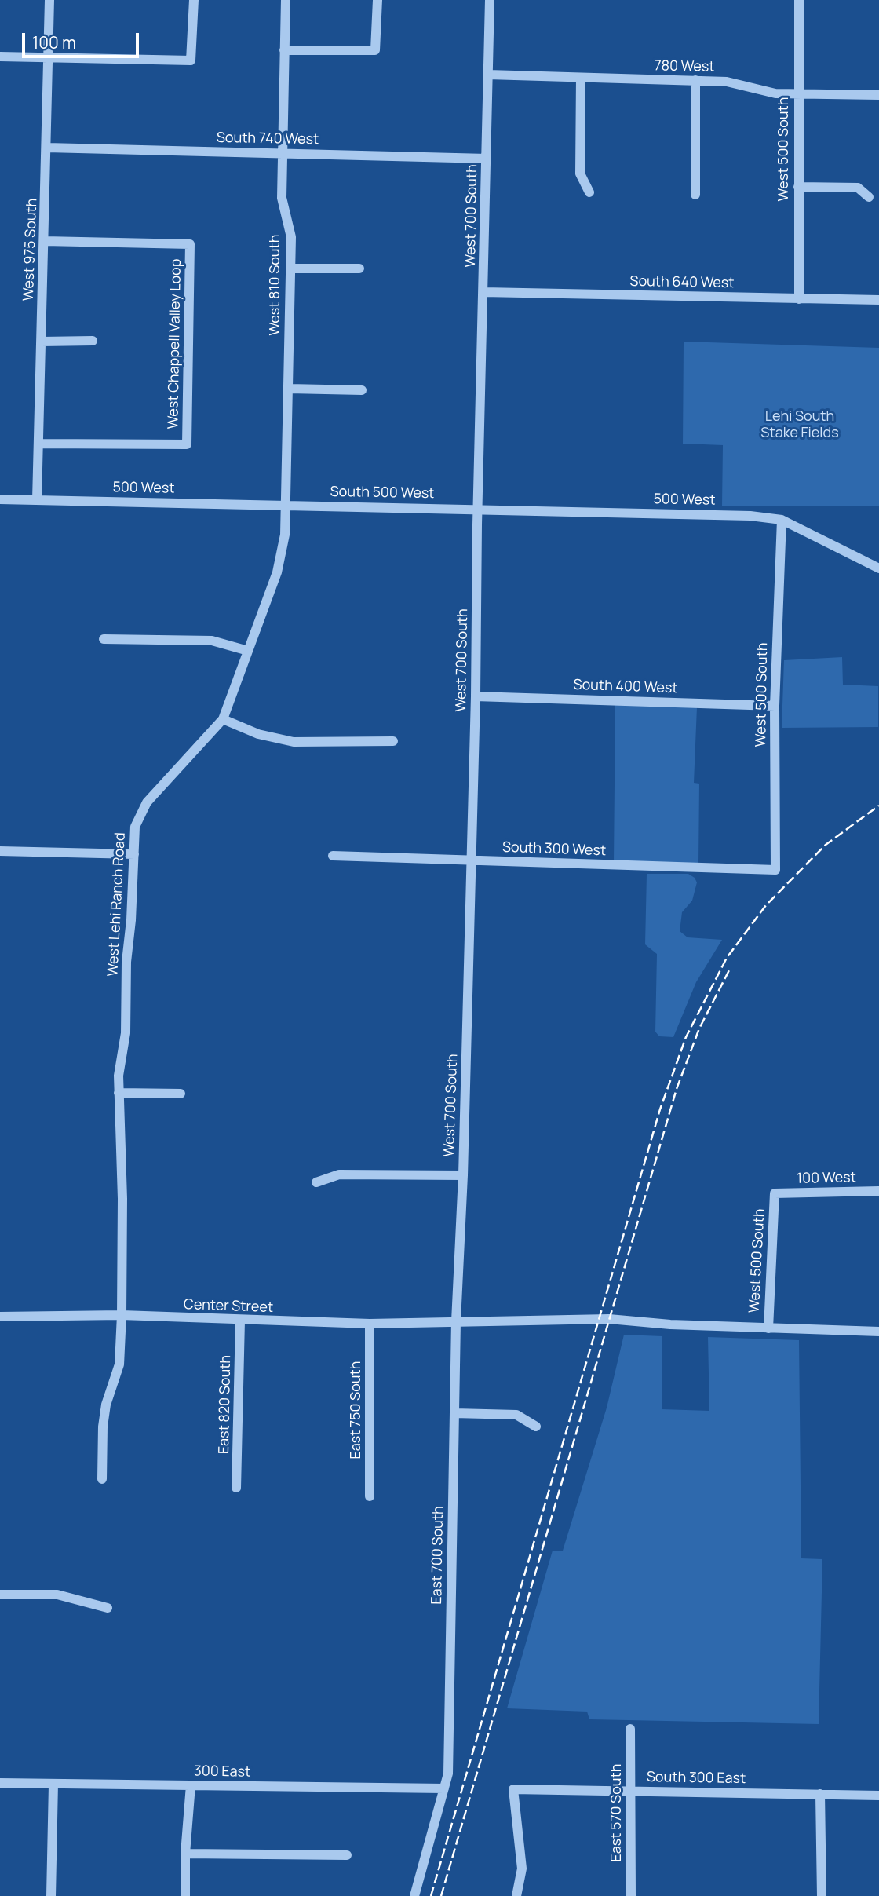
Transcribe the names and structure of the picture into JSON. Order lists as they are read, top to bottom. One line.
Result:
{"streets":{"street":["780 West","South 740 West","West 500 South","West 700 South","West 975 South","South 640 West","West 810 South","West Chappell Valley Loop","500 West","South 500 West","South 400 West","South 300 West","West Lehi Ranch Road","100 West","Center Street","East 820 South","East 750 South","East 700 South","300 East","South 300 East","East 570 South"]},"crossings":[["780 West","West 500 South"],["780 West","West 700 South"],["South 740 West","West 700 South"],["South 740 West","West 975 South"],["South 740 West","West 810 South"],["West 500 South","South 640 West"],["West 500 South","500 West"],["West 500 South","South 400 West"],["West 500 South","South 300 West"],["West 500 South","100 West"],["West 500 South","Center Street"],["West 700 South","South 640 West"],["West 700 South","500 West"],["West 700 South","South 500 West"],["West 700 South","South 400 West"],["West 700 South","South 300 West"],["West 700 South","Center Street"],["West 700 South","East 700 South"],["West 975 South","West Chappell Valley Loop"],["West 975 South","500 West"],["West 810 South","500 West"],["West 810 South","South 500 West"],["West 810 South","West Lehi Ranch Road"],["500 West","South 500 West"],["500 West","West Lehi Ranch Road"],["South 500 West","West Lehi Ranch Road"],["West Lehi Ranch Road","Center Street"],["Center Street","East 820 South"],["Center Street","East 750 South"],["Center Street","East 700 South"],["East 700 South","300 East"],["South 300 East","East 570 South"]],"parks":["Lehi South Stake Fields"],"scale_bar":"100 m"}
